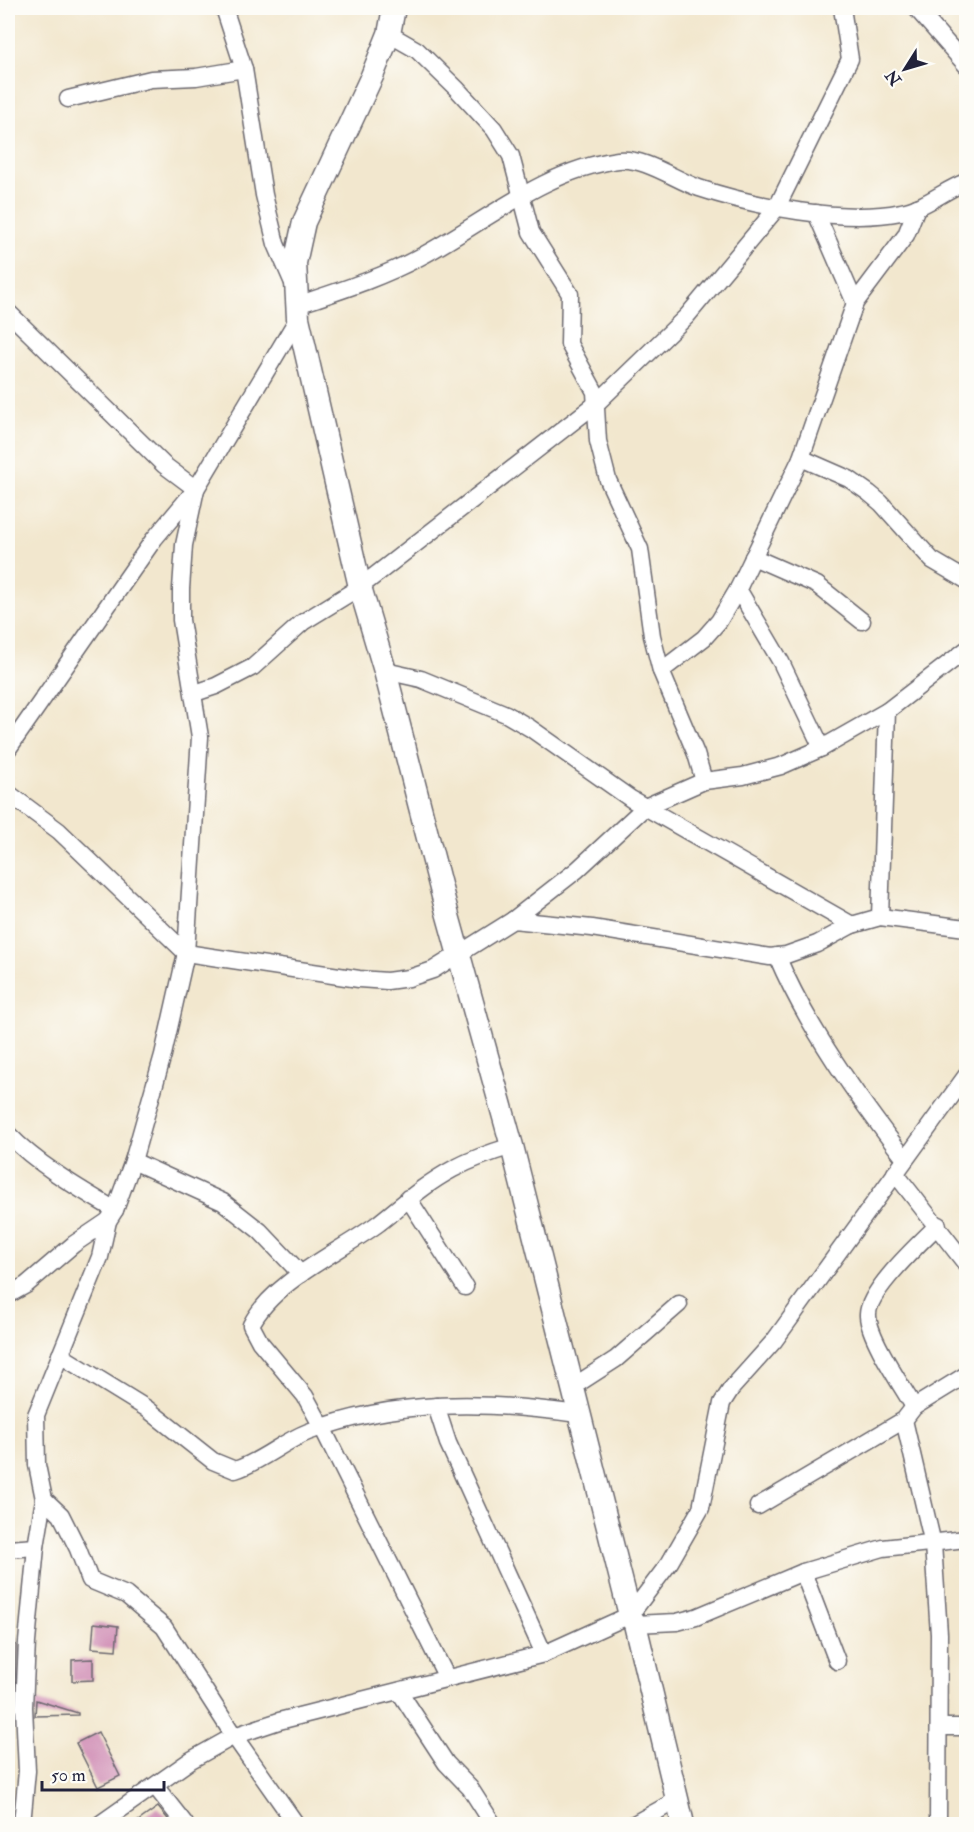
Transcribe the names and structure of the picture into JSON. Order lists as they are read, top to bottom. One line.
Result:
{"scale_bar":"50 m","north":"bottom left"}
